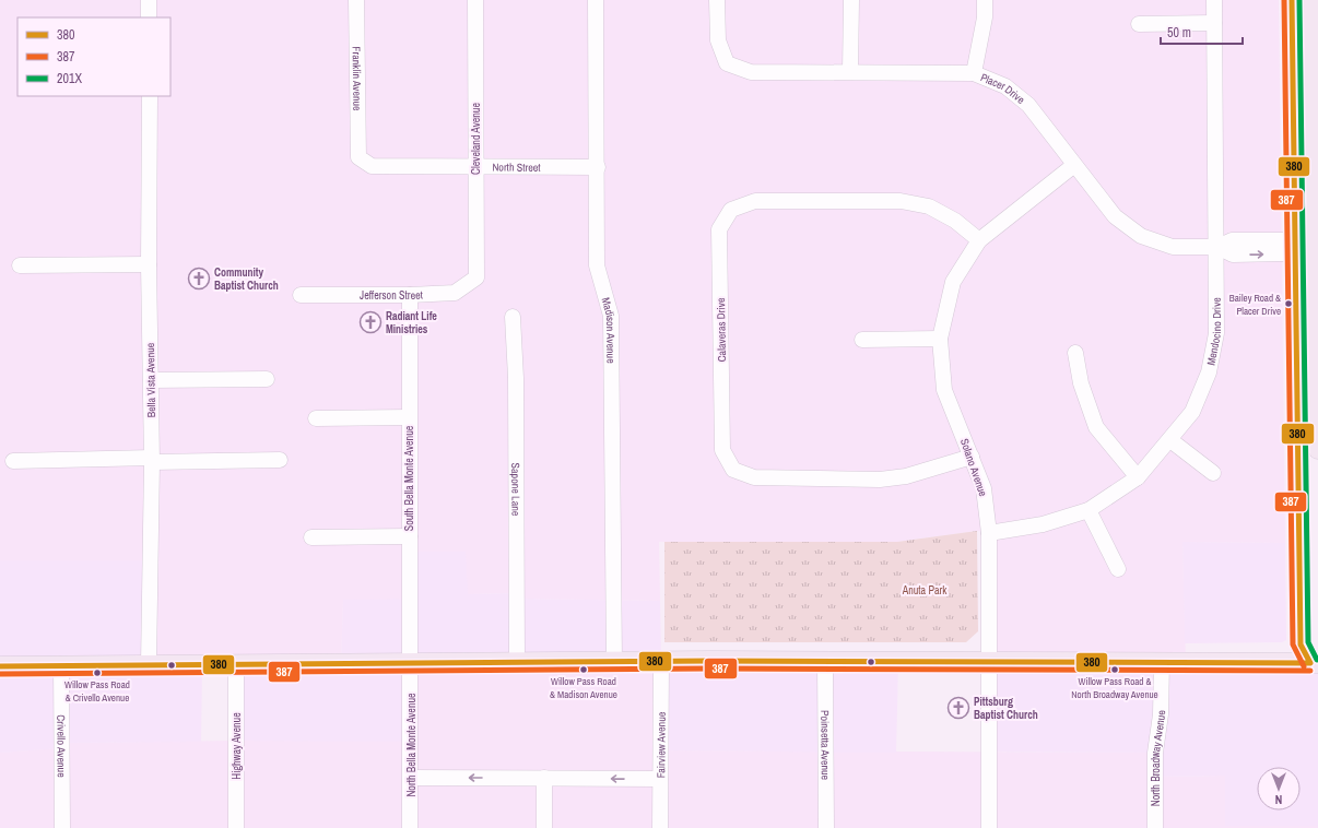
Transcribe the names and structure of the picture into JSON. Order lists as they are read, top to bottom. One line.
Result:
{"streets":{"street":["Franklin Avenue","Placer Drive","Cleveland Avenue","North Street","Jefferson Street","Madison Avenue","Calaveras Drive","Mendocino Drive","Bella Vista Avenue","Solano Avenue","South Bella Monte Avenue","Sapone Lane","North Bella Monte Avenue","Fairview Avenue","Poinsetta Avenue","Crivello Avenue","Highway Avenue","North Broadway Avenue"]},"crossings":[["Franklin Avenue","North Street"],["Placer Drive","Mendocino Drive"],["Placer Drive","Solano Avenue"],["Cleveland Avenue","North Street"],["Cleveland Avenue","Jefferson Street"],["North Street","Madison Avenue"],["Jefferson Street","South Bella Monte Avenue"],["Calaveras Drive","Solano Avenue"],["Mendocino Drive","Solano Avenue"],["South Bella Monte Avenue","North Bella Monte Avenue"]],"parks":["Anuta Park"],"places":{"church":["Community Baptist Church","Radiant Life Ministries","Pittsburg Baptist Church"],"other":["Bailey Road & Placer Drive","Willow Pass Road & Madison Avenue","Willow Pass Road & North Broadway Avenue","Willow Pass Road & Crivello Avenue"]},"lines":["transit line 380","transit line 387","transit line 201X"],"legend":["380","387","201X"],"scale_bar":"50 m","north":"bottom"}
